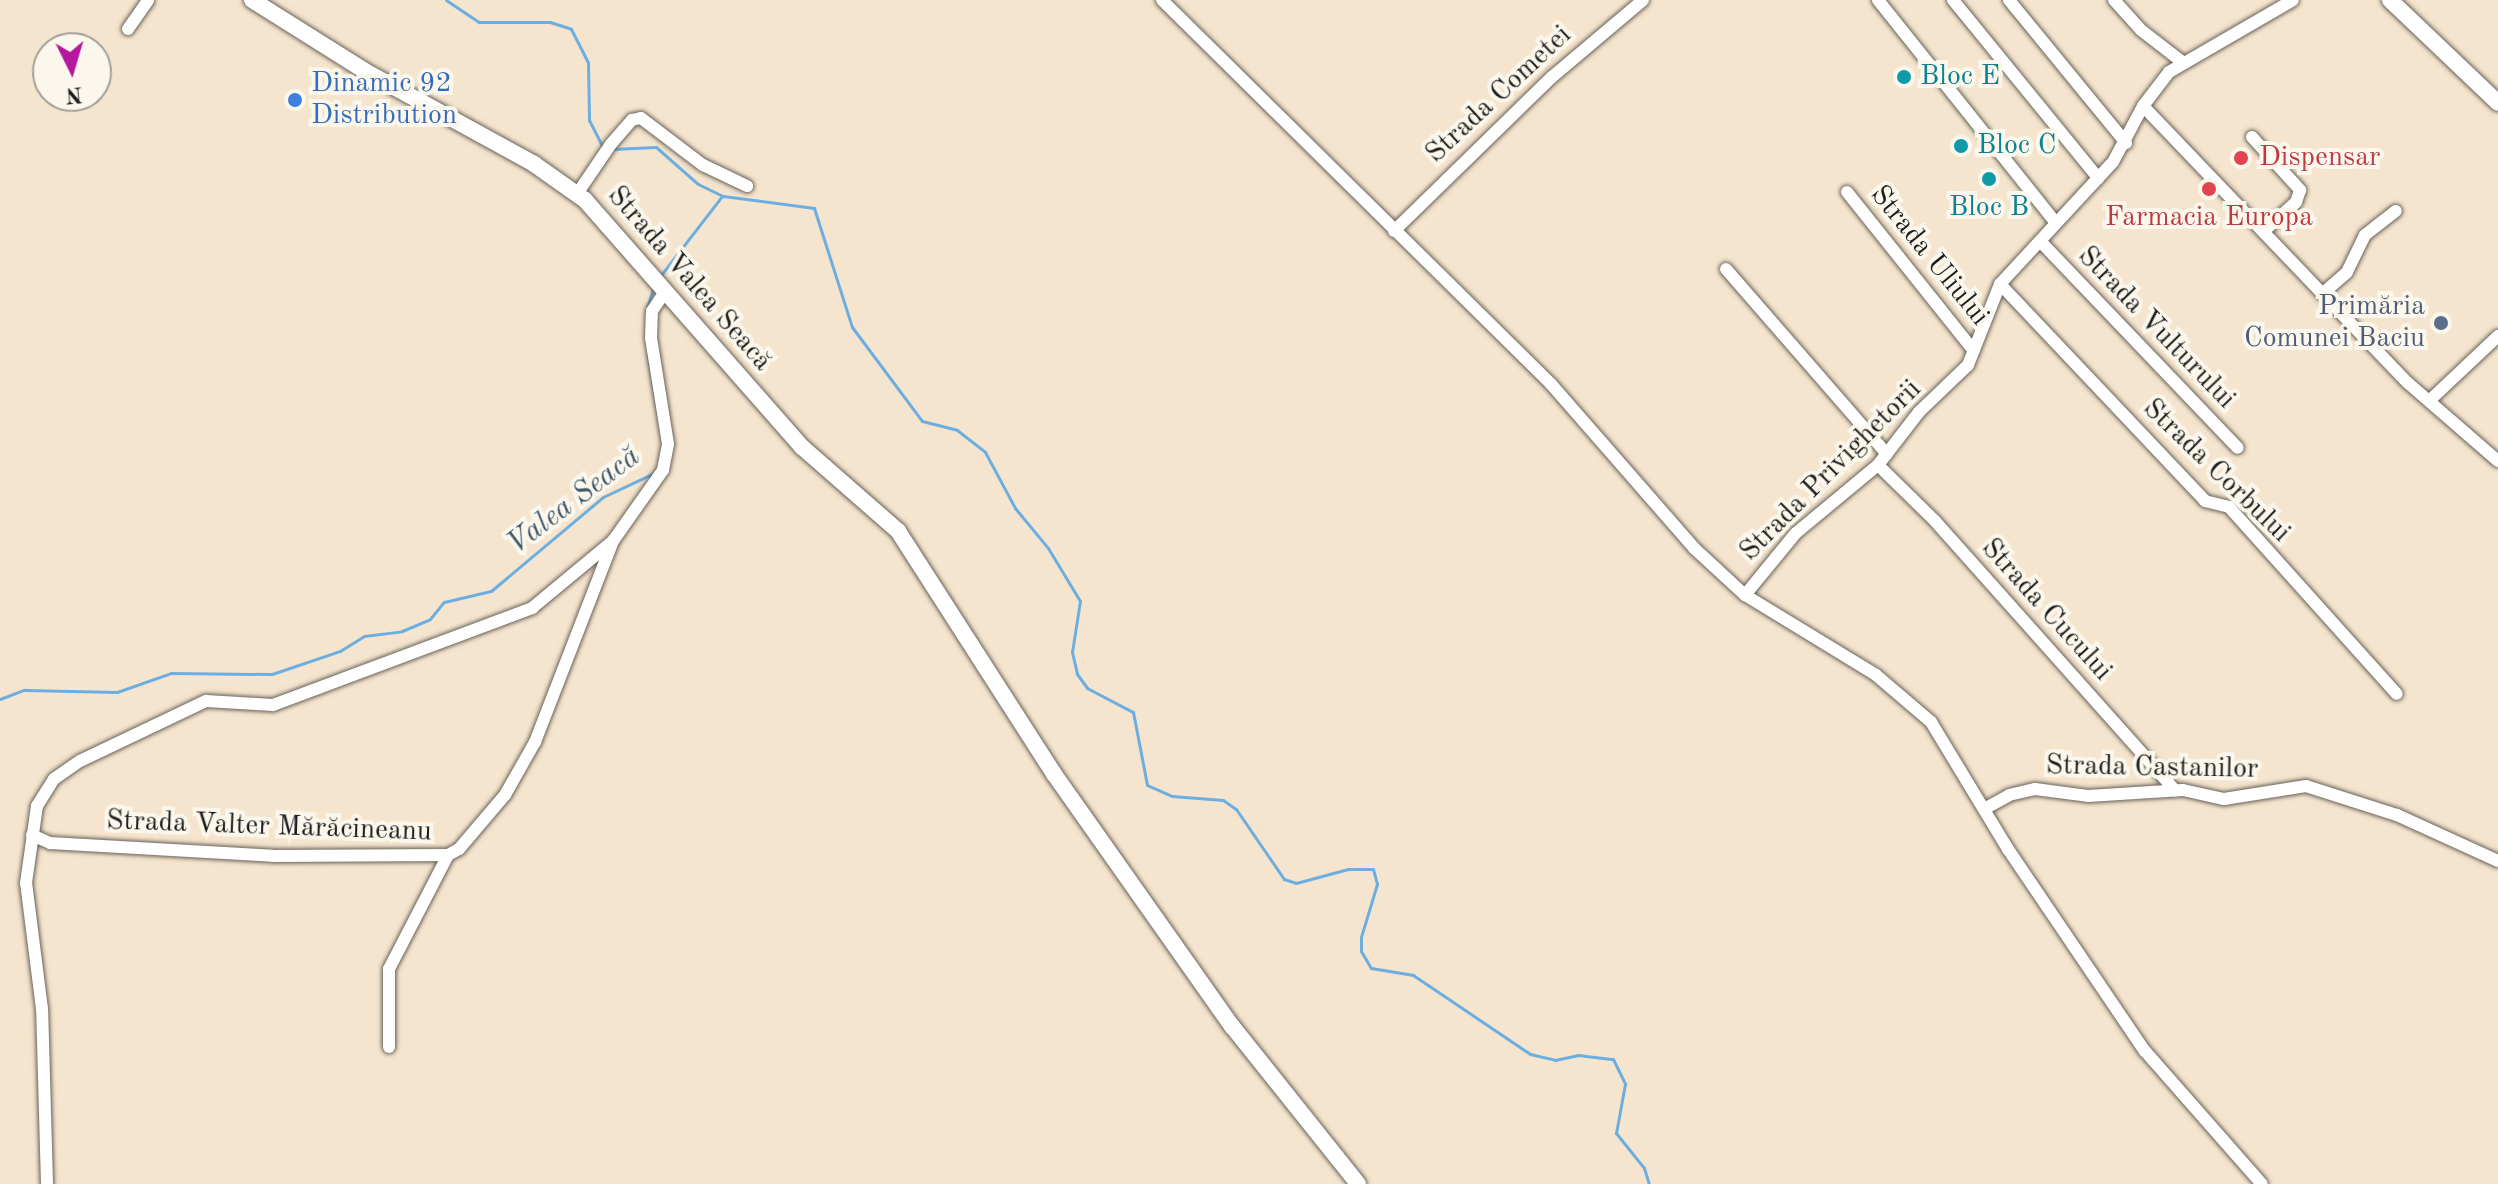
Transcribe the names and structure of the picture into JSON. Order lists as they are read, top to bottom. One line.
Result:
{"streets":{"main road":["Strada Valea Seacă"],"street":["Strada Cometei","Strada Uliului","Strada Vulturului","Strada Privighetorii","Strada Corbului","Strada Cucului","Strada Castanilor","Strada Valter Mărăcineanu"]},"crossings":[["Strada Uliului","Strada Privighetorii"],["Strada Valea Seacă","Strada Valter Mărăcineanu"],["Strada Vulturului","Strada Privighetorii"],["Strada Privighetorii","Strada Corbului"],["Strada Privighetorii","Strada Cucului"],["Strada Cucului","Strada Castanilor"]],"water":["Valea Seacă"],"places":["Bloc E","Dinamic 92 Distribution","Bloc C","Dispensar","Bloc B","Farmacia Europa","Primăria Comunei Baciu"],"north":"bottom"}
